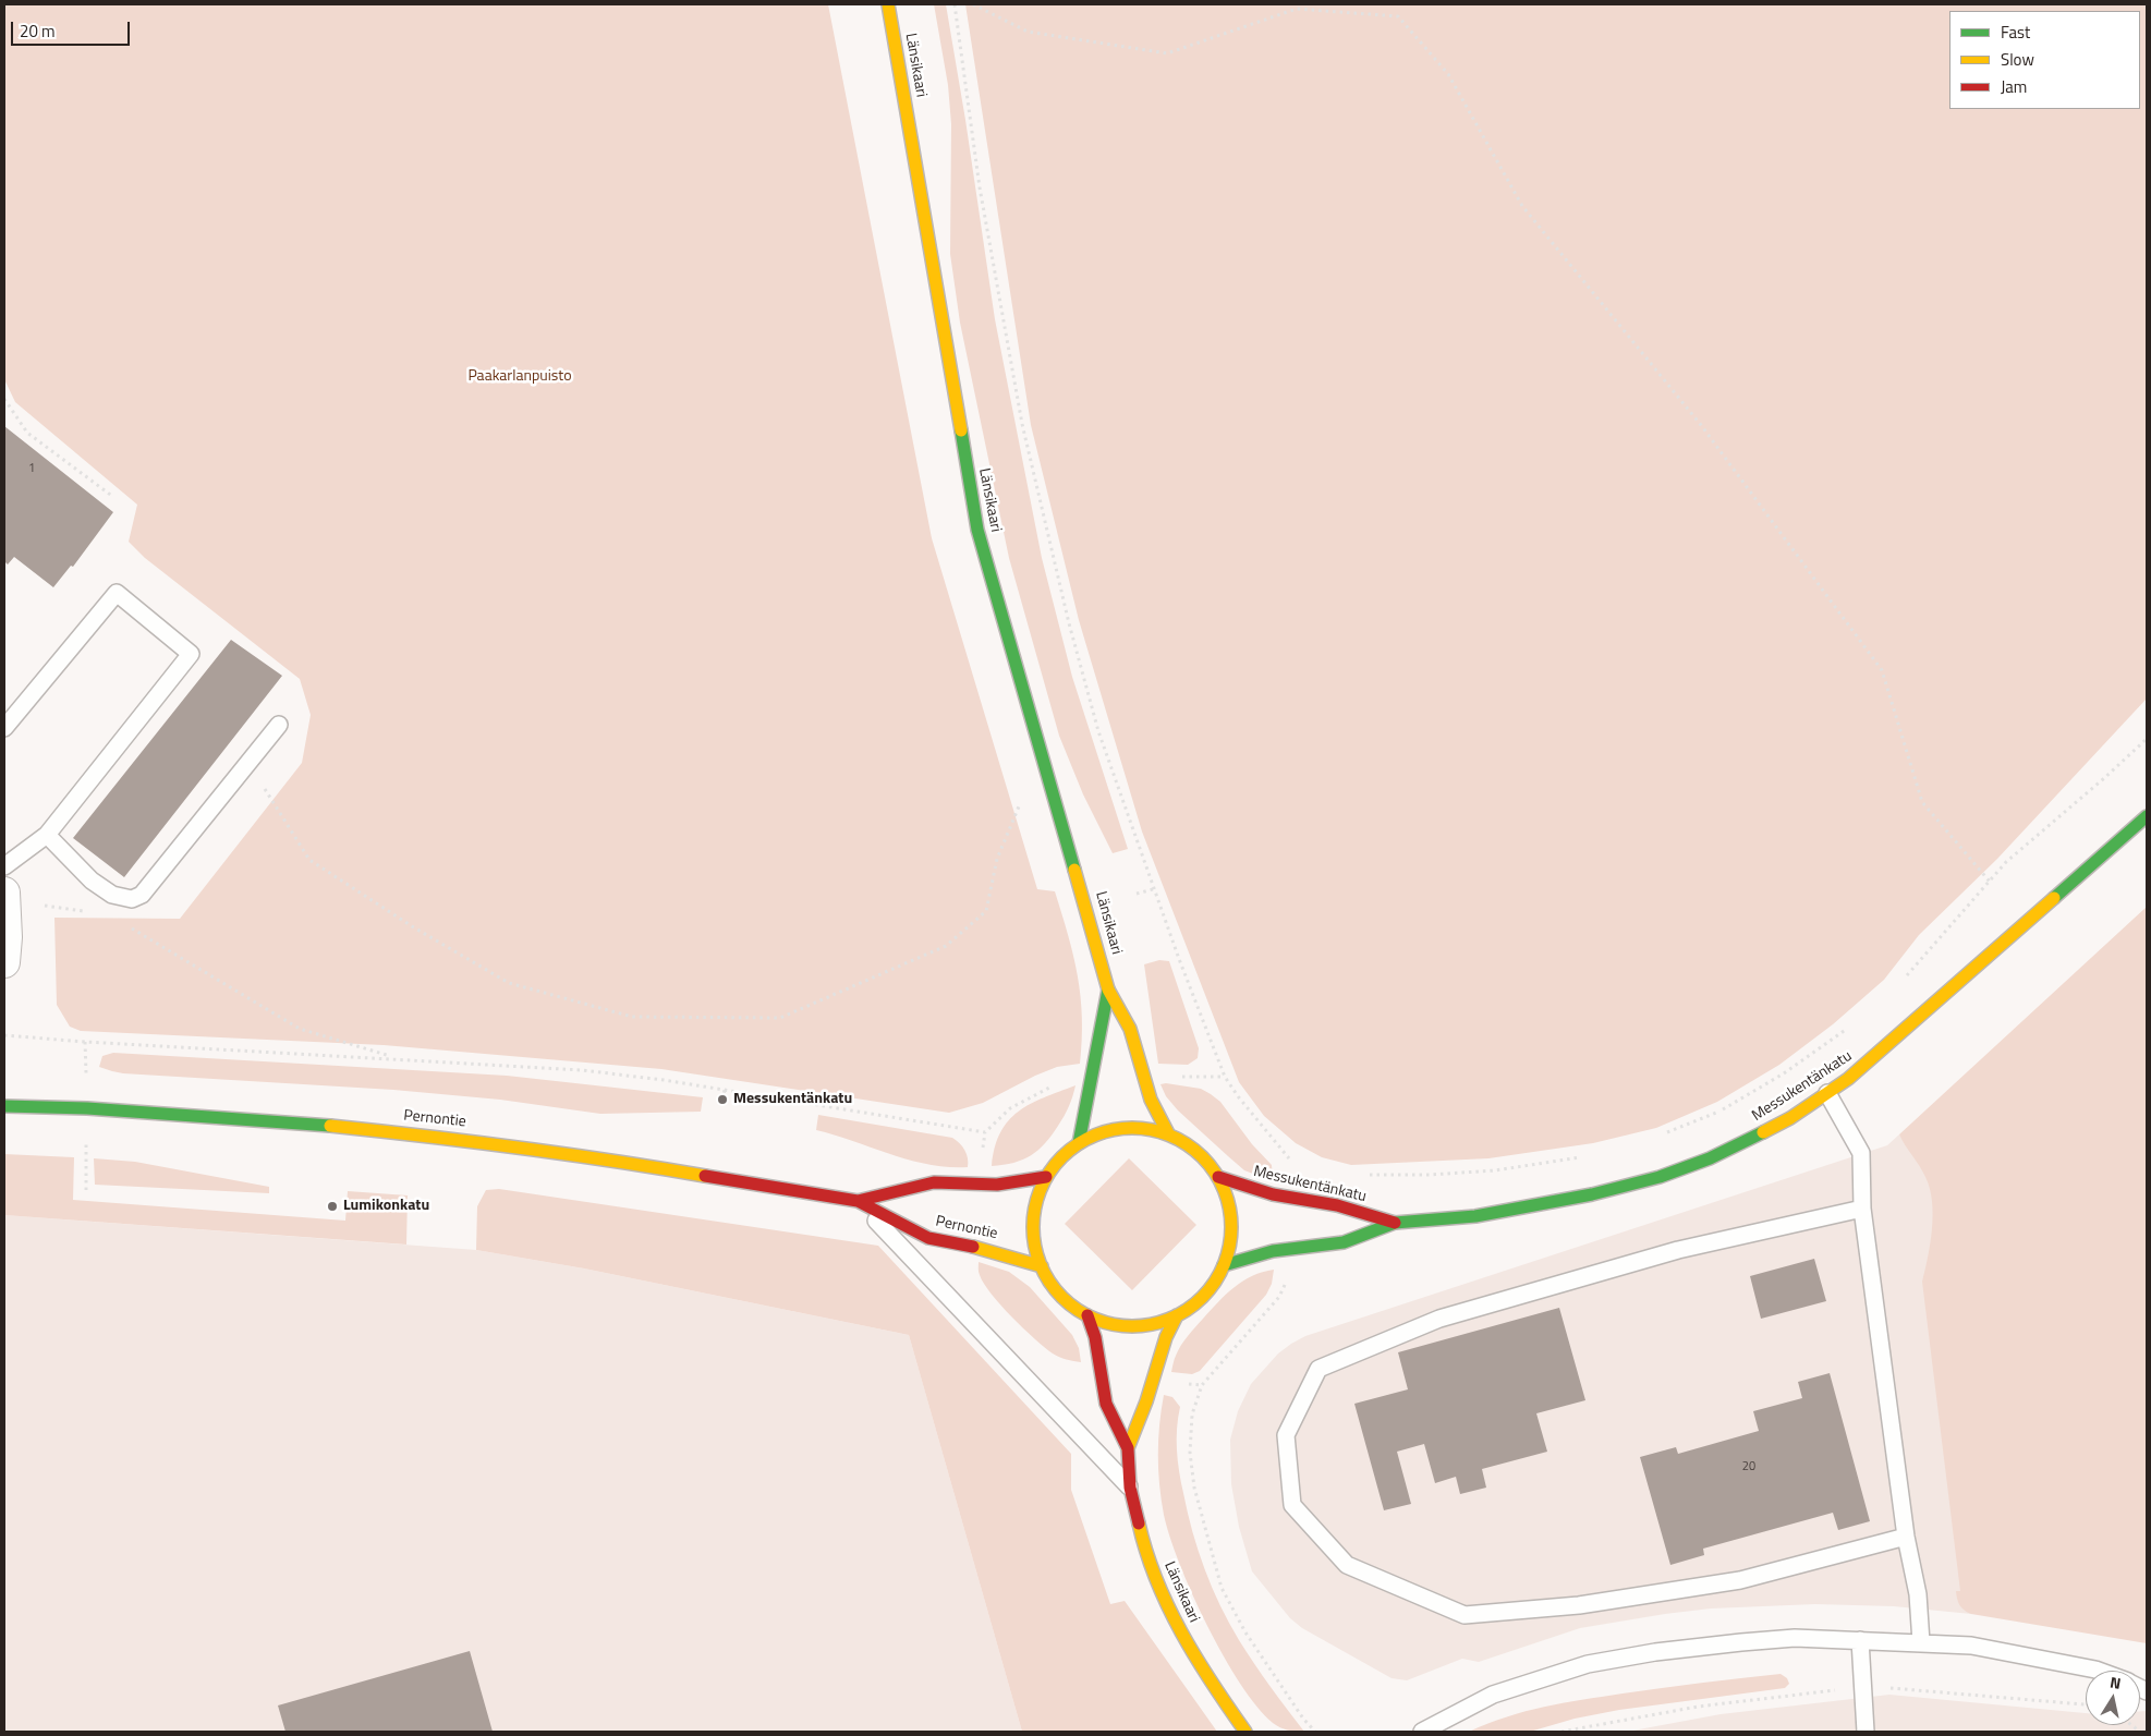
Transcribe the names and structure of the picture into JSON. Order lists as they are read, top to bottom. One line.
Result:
{"streets":{"street":["Länsikaari","Messukentänkatu","Pernontie"]},"parks":["Paakarlanpuisto"],"places":["Messukentänkatu","Lumikonkatu"],"house_numbers":["1","20"],"legend":["Fast","Slow","Jam"],"scale_bar":"20 m","north":"top"}
